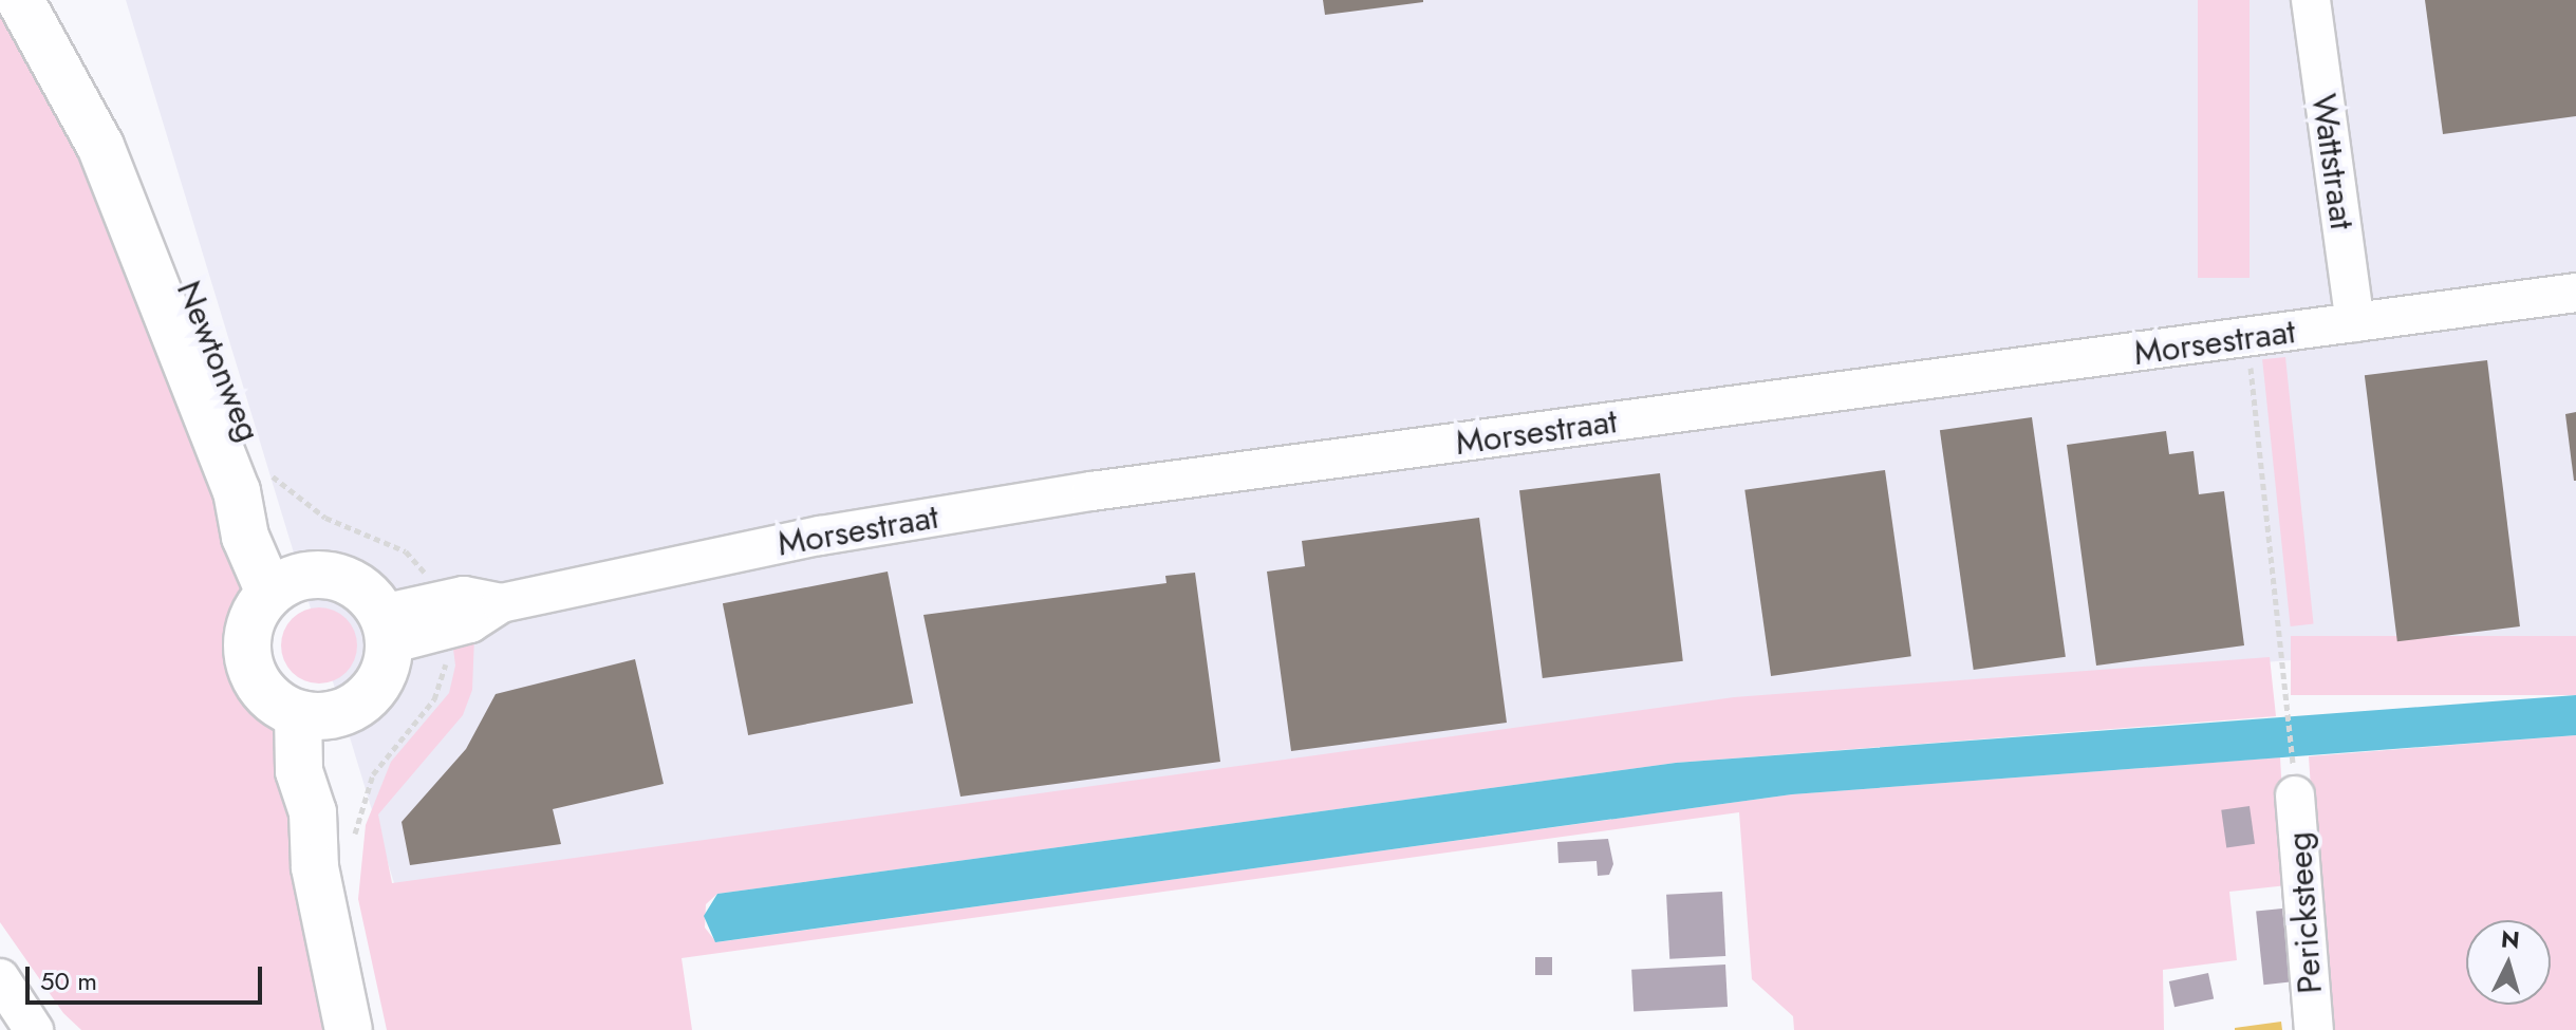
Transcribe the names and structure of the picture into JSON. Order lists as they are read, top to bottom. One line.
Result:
{"streets":{"main road":["Newtonweg"],"street":["Wattstraat","Morsestraat","Pericksteeg"]},"crossings":[["Wattstraat","Morsestraat"],["Morsestraat","Newtonweg"]],"scale_bar":"50 m","north":"top"}
